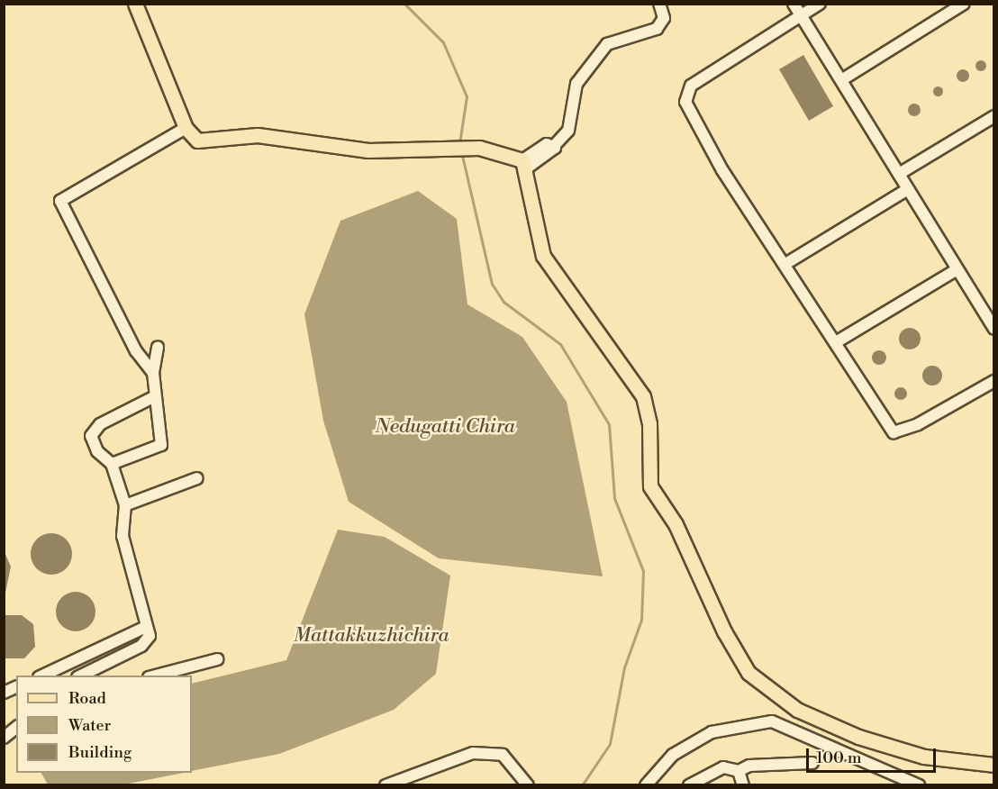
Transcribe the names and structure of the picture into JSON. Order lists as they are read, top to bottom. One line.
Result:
{"water":["Nedugatti Chira","Mattakkuzhichira"],"legend":["Road","Water","Building"],"scale_bar":"100 m"}
